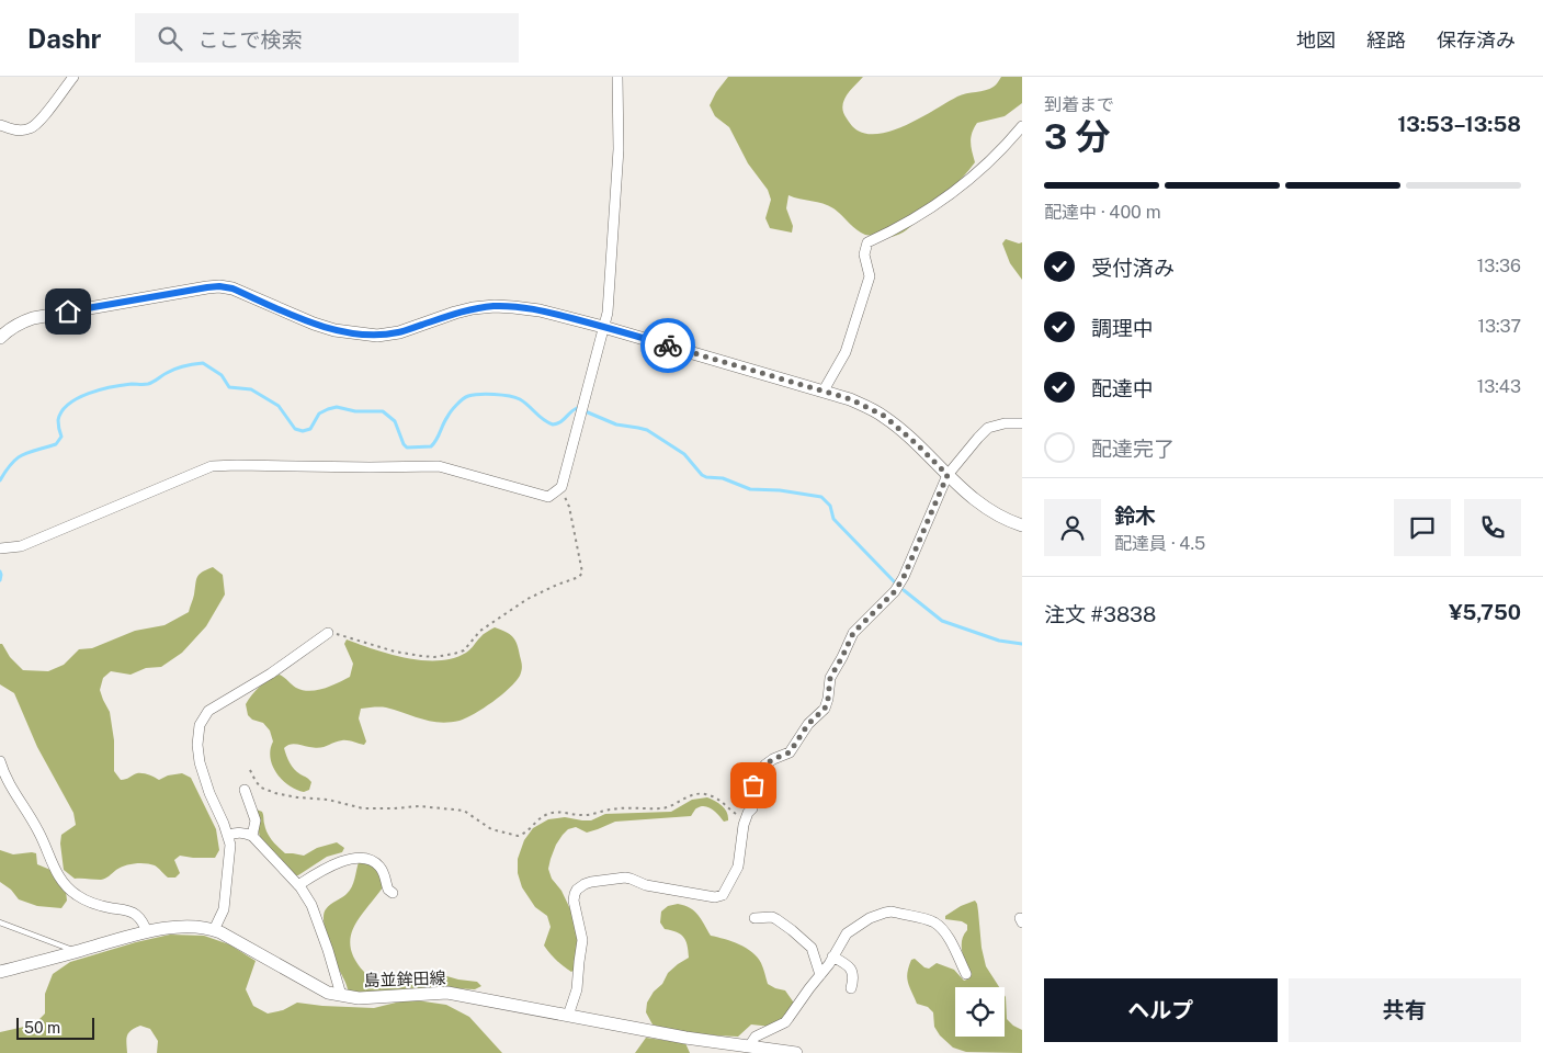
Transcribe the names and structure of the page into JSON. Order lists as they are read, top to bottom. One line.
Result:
{"streets":{"street":["島並鉾田線"]},"scale_bar":"50 m","page":{"header":"Dashr","search":"ここで検索","nav":["地図","経路","保存済み"],"heading":["3 分","到着まで","13:53–13:58"],"panel":["鈴木","配達員 · 4.5","注文 #3838","¥5,750"],"bar":"配達中 · 400 m","list":[["受付済み","13:36"],["調理中","13:37"],["配達中","13:43"],"配達完了"],"buttons":["ヘルプ","共有"],"scale":"50 m"}}
